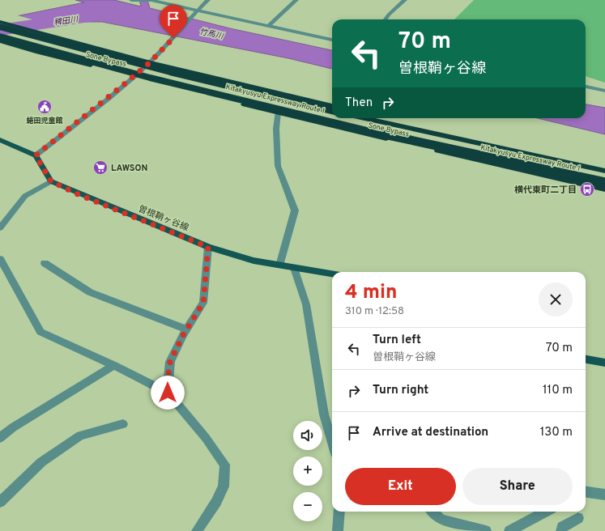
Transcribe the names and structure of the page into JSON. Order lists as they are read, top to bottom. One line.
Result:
{"streets":{"highway":["Sone Bypass","Kitakyusyu Expressway Route 1"],"main road":["曽根鞘ヶ谷線"]},"water":["稗田川","竹馬川"],"places":{"public building":["蜷田児童館"],"supermarket":["LAWSON"],"bus stop":["横代東町二丁目"]},"page":{"turn":["70 m","曽根鞘ヶ谷線"],"then":"Then","heading":["4 min","310 m · 12:58"],"list":[{"name":"Turn left","note":"曽根鞘ヶ谷線","value":"70 m"},{"name":"Turn right","value":"110 m"},{"name":"Arrive at destination","value":"130 m"}],"map_buttons":["+","−"],"buttons":["Exit","Share"]}}
